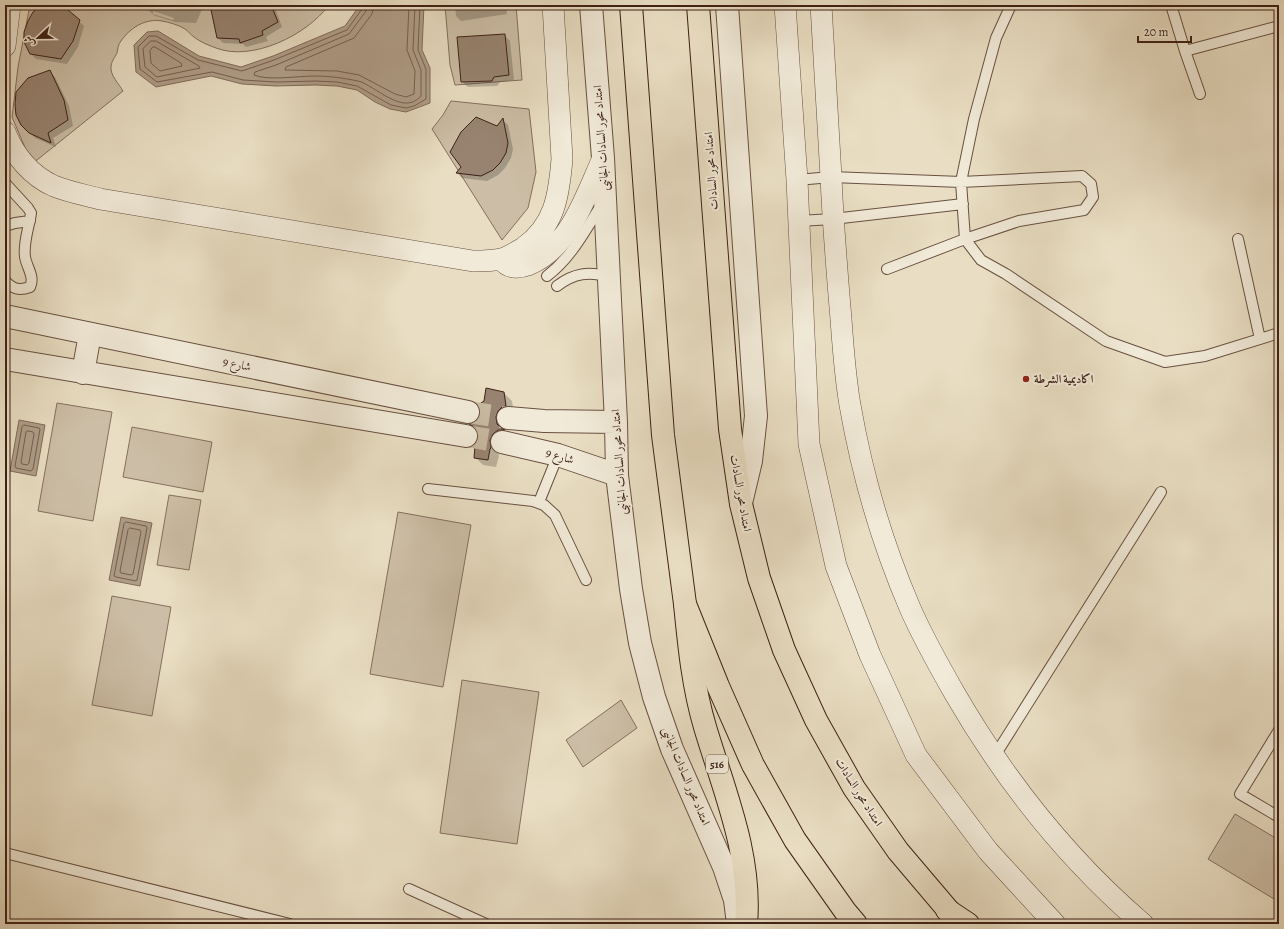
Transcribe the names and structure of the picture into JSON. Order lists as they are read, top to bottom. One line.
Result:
{"streets":{"main road":["امتداد محور السادات","516"],"street":["امتداد محور السادات الجانبى","شارع 9"]},"crossings":[["امتداد محور السادات الجانبى","شارع 9"]],"places":["اكاديمية الشرطة"],"scale_bar":"20 m","north":"left"}
